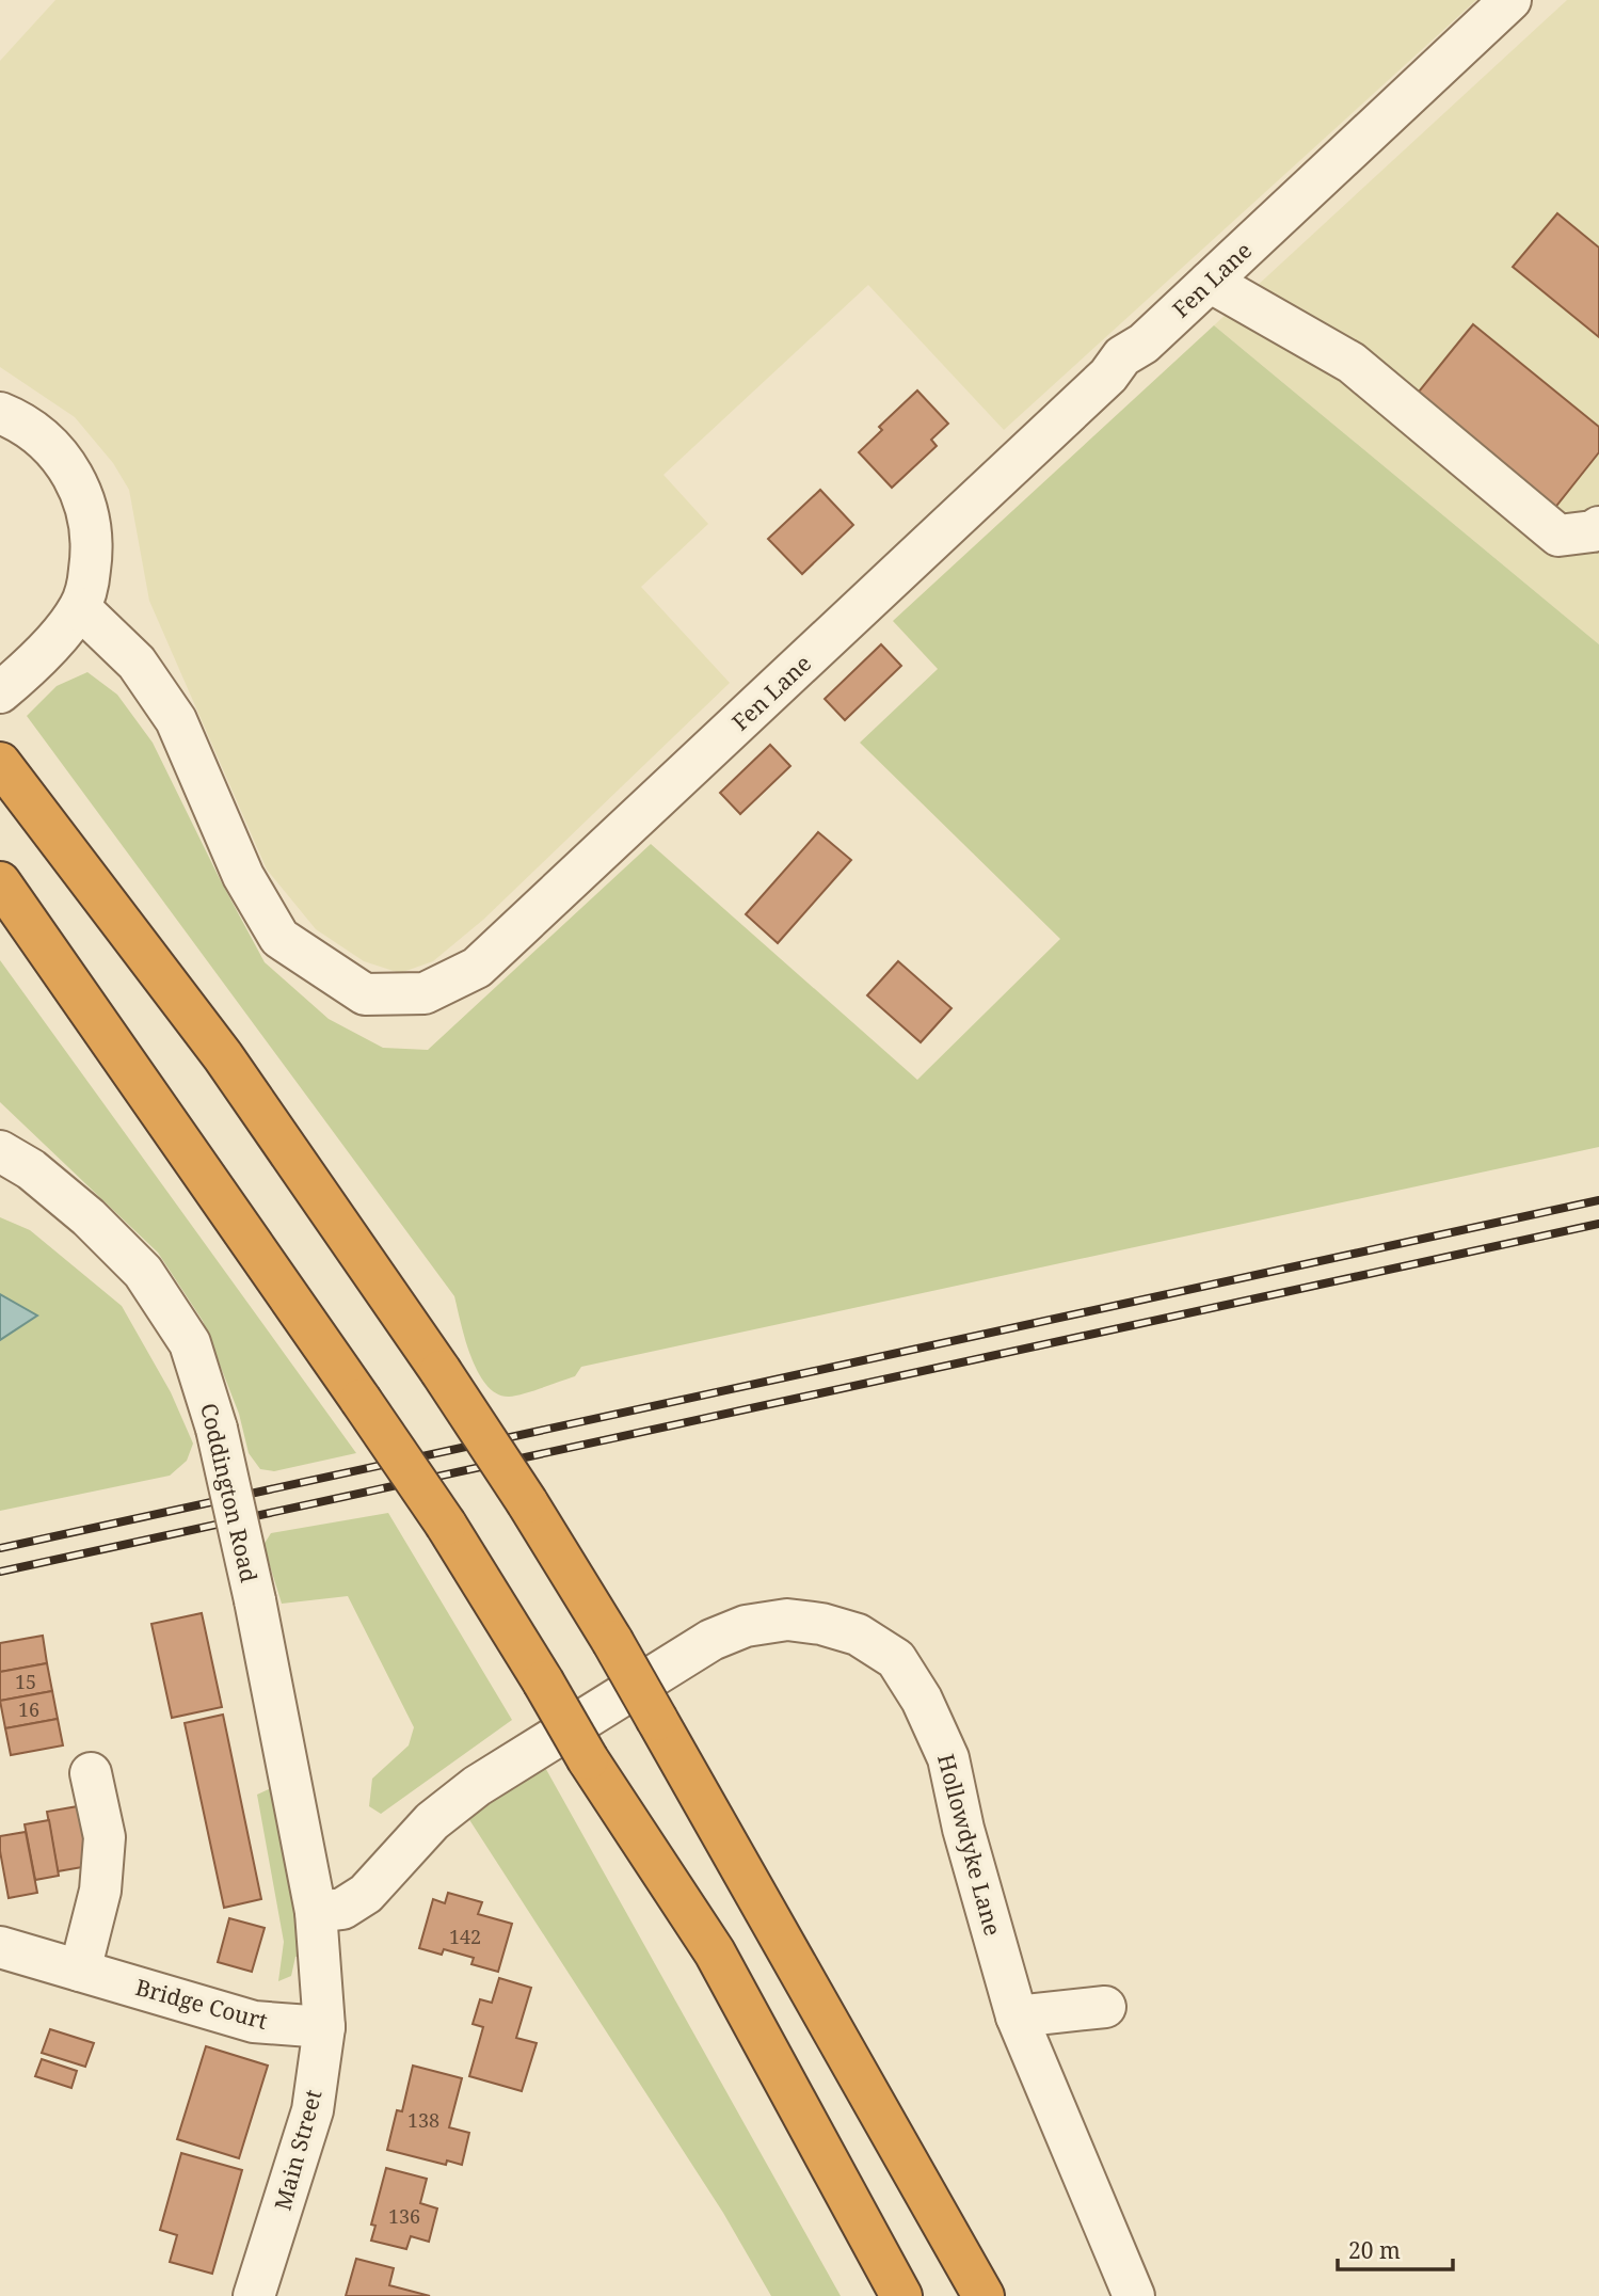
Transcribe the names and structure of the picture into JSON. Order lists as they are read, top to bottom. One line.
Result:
{"streets":{"street":["Fen Lane","Coddington Road","Hollowdyke Lane","Bridge Court","Main Street"]},"crossings":[["Coddington Road","Hollowdyke Lane"],["Coddington Road","Main Street"],["Hollowdyke Lane","Main Street"],["Bridge Court","Main Street"]],"house_numbers":["15","16","142","138","136"],"scale_bar":"20 m"}
